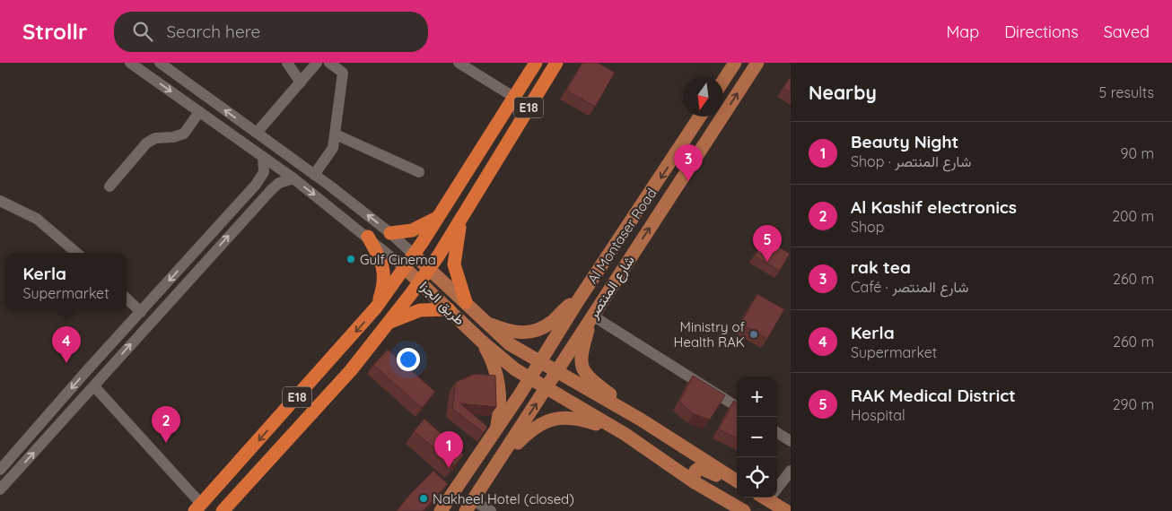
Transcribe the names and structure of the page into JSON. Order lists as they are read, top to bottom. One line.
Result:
{"streets":{"highway":["E18"],"main road":["Al Montaser Road","شارع المنتصر","طريق الجزا"]},"crossings":[["E18","طريق الجزا"],["Al Montaser Road","طريق الجزا"],["شارع المنتصر","طريق الجزا"]],"one_way":["Al Montaser Road","شارع المنتصر"],"places":["Gulf Cinema","Ministry of Health RAK","Nakheel Hotel (closed)"],"north":"bottom","page":{"header":"Strollr","search":"Search here","nav":["Map","Directions","Saved"],"heading":["Nearby","5 results"],"list":[{"mark":"1","name":"Beauty Night","note":"Shop · شارع المنتصر","value":"90 m"},{"mark":"2","name":"Al Kashif electronics","note":"Shop","value":"200 m"},{"mark":"3","name":"rak tea","note":"Café · شارع المنتصر","value":"260 m"},{"mark":"4","name":"Kerla","note":"Supermarket","value":"260 m"},{"mark":"5","name":"RAK Medical District","note":"Hospital","value":"290 m"}],"pins":["3","5","4","2","1"],"popup":["Kerla","Supermarket"],"map_buttons":["+","−"]}}
